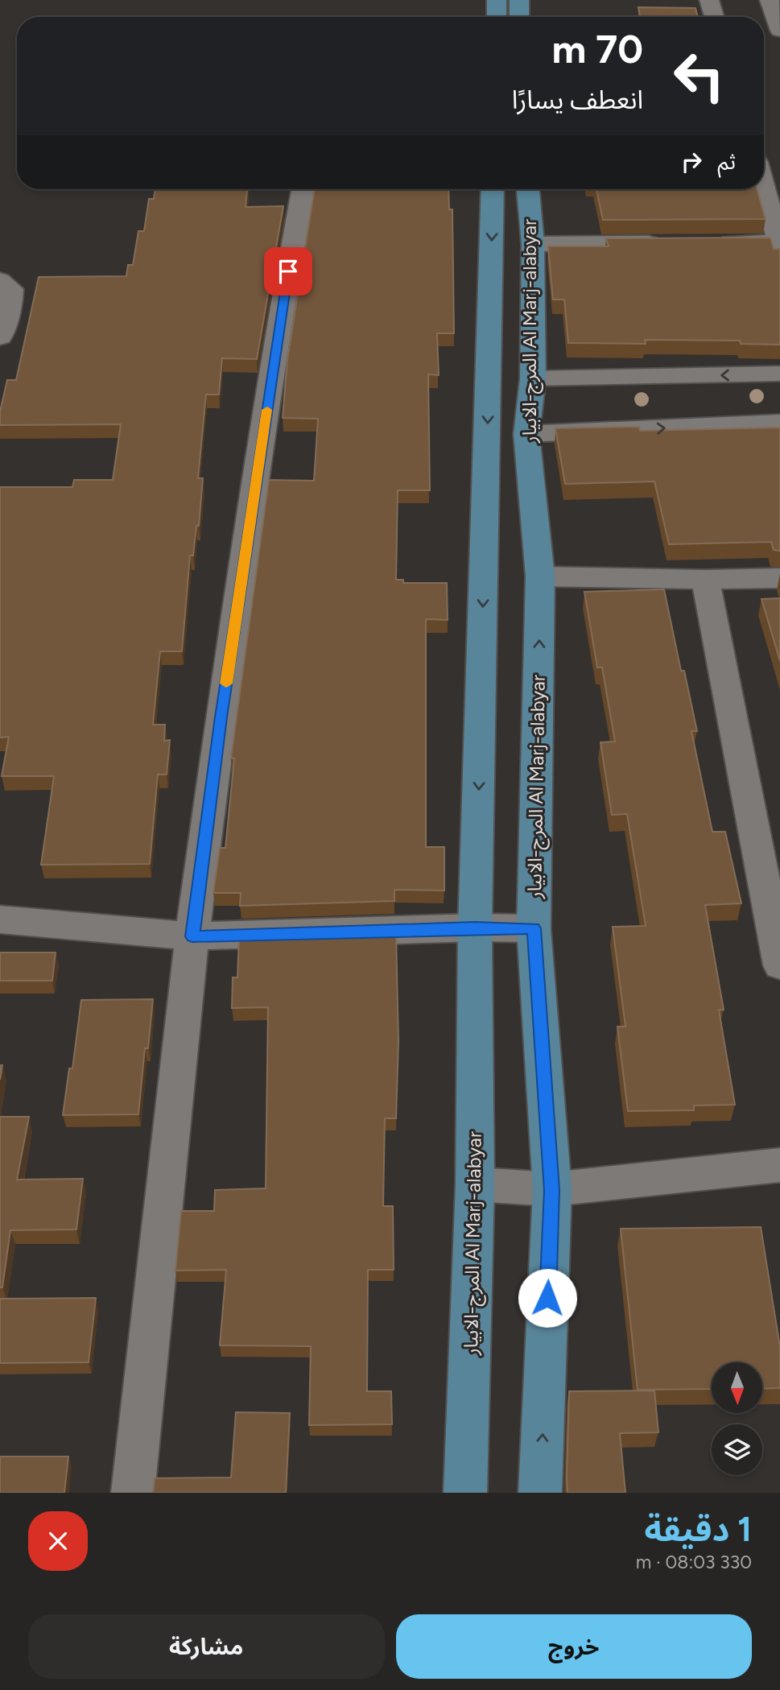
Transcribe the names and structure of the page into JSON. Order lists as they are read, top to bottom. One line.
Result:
{"streets":{"main road":["المرج-الابيار Al Marj-alabyar"]},"north":"bottom","page":{"turn":["70 m","انعطف يسارًا"],"then":"ثم","heading":["1 دقيقة","330 m · 08:03"],"buttons":["خروج","مشاركة"]}}
